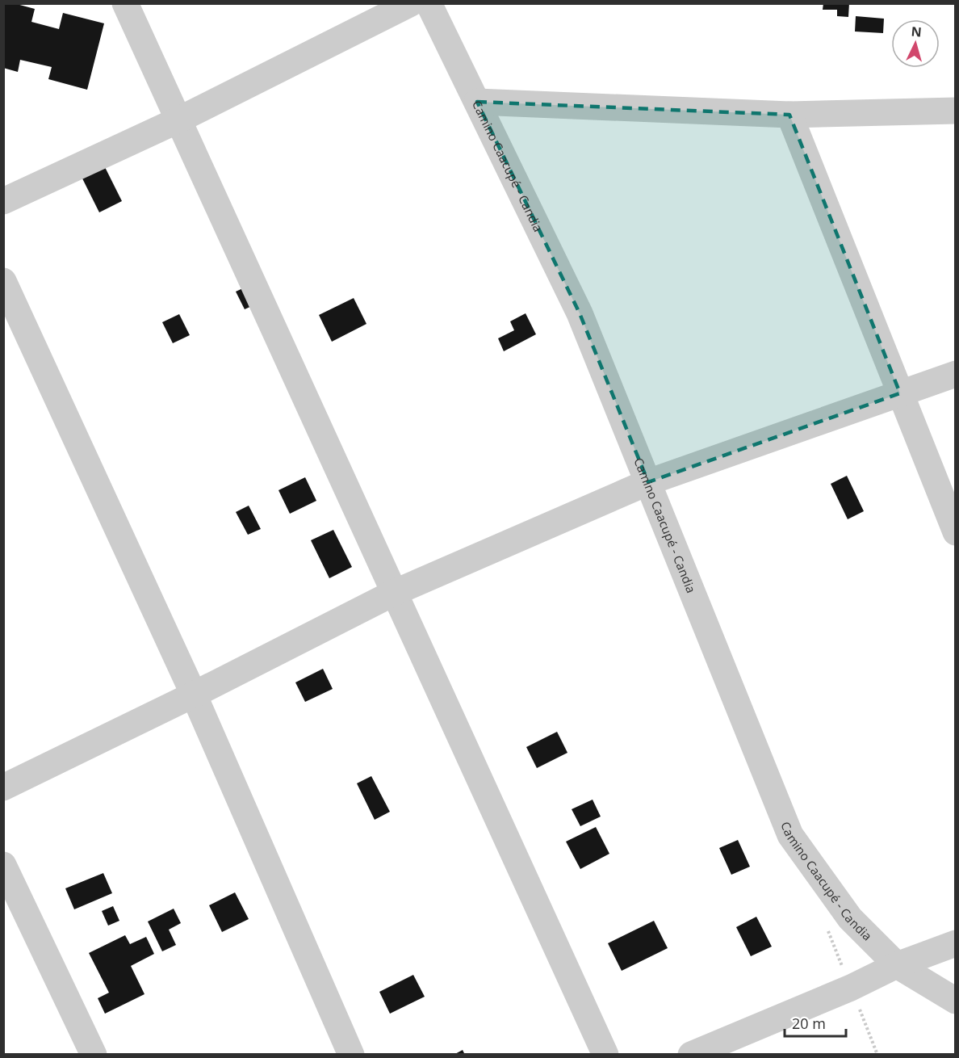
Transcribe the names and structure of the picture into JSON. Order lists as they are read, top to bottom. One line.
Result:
{"streets":{"street":["Camino Caacupé - Candia"]},"scale_bar":"20 m","north":"top"}
